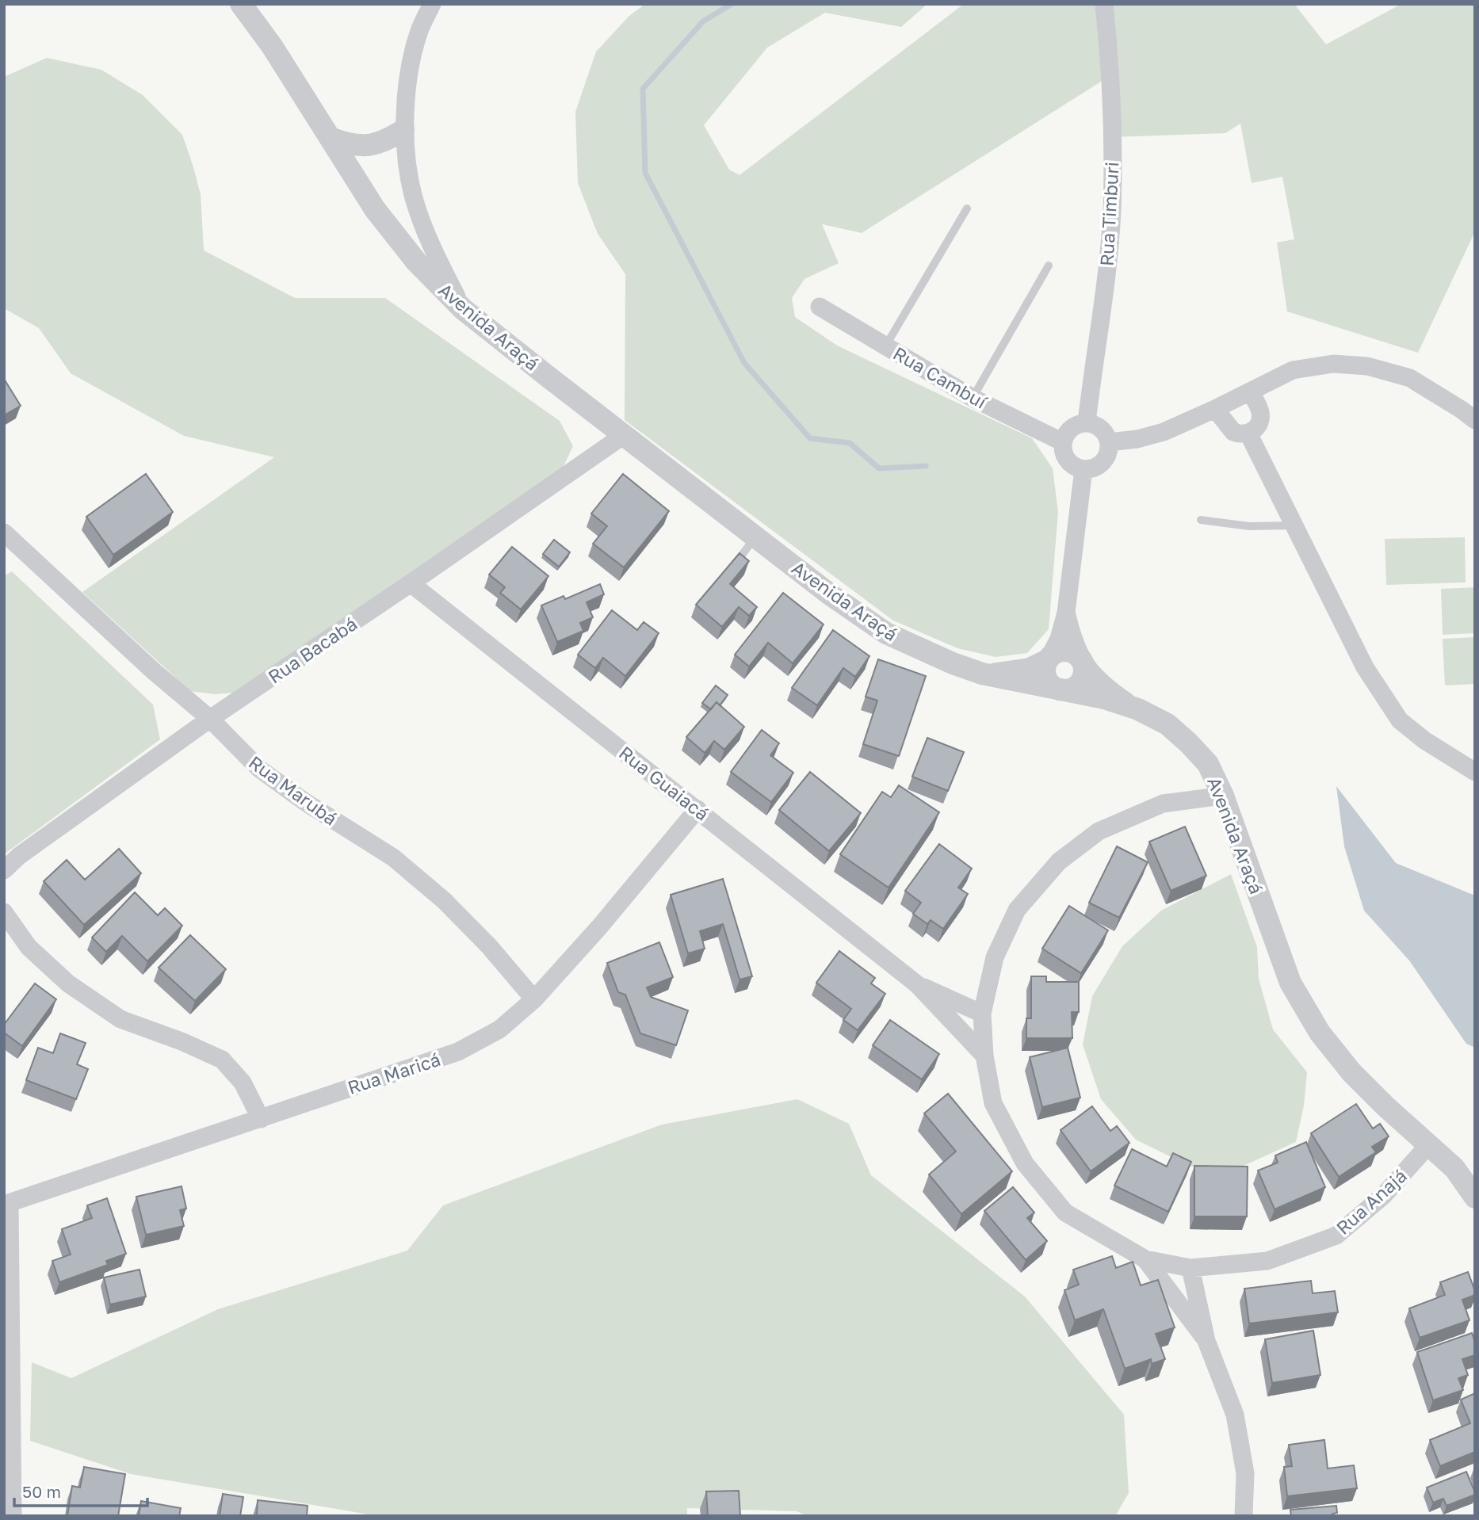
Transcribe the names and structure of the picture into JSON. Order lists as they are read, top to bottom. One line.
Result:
{"streets":{"street":["Rua Timburi","Avenida Araçá","Rua Cambuí","Rua Bacabá","Rua Guaiacá","Rua Marubá","Rua Maricá","Rua Anajá"]},"crossings":[["Rua Timburi","Rua Cambuí"],["Avenida Araçá","Rua Bacabá"],["Avenida Araçá","Rua Anajá"],["Rua Bacabá","Rua Guaiacá"],["Rua Bacabá","Rua Marubá"],["Rua Guaiacá","Rua Maricá"],["Rua Guaiacá","Rua Anajá"],["Rua Marubá","Rua Maricá"]],"scale_bar":"50 m"}
